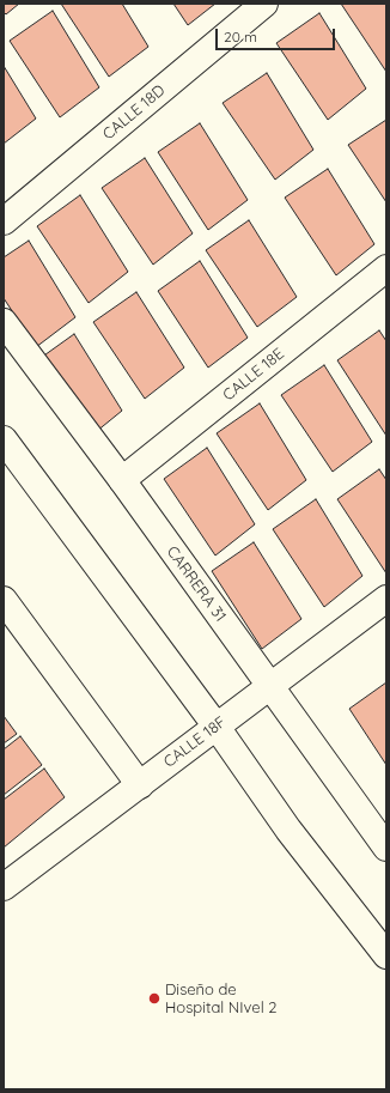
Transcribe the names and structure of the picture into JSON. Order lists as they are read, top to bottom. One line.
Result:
{"streets":{"street":["CALLE 18D","CALLE 18E","CARRERA 31","CALLE 18F"]},"crossings":[["CALLE 18E","CARRERA 31"],["CARRERA 31","CALLE 18F"]],"places":["Diseño de Hospital NIvel 2"],"scale_bar":"20 m"}
